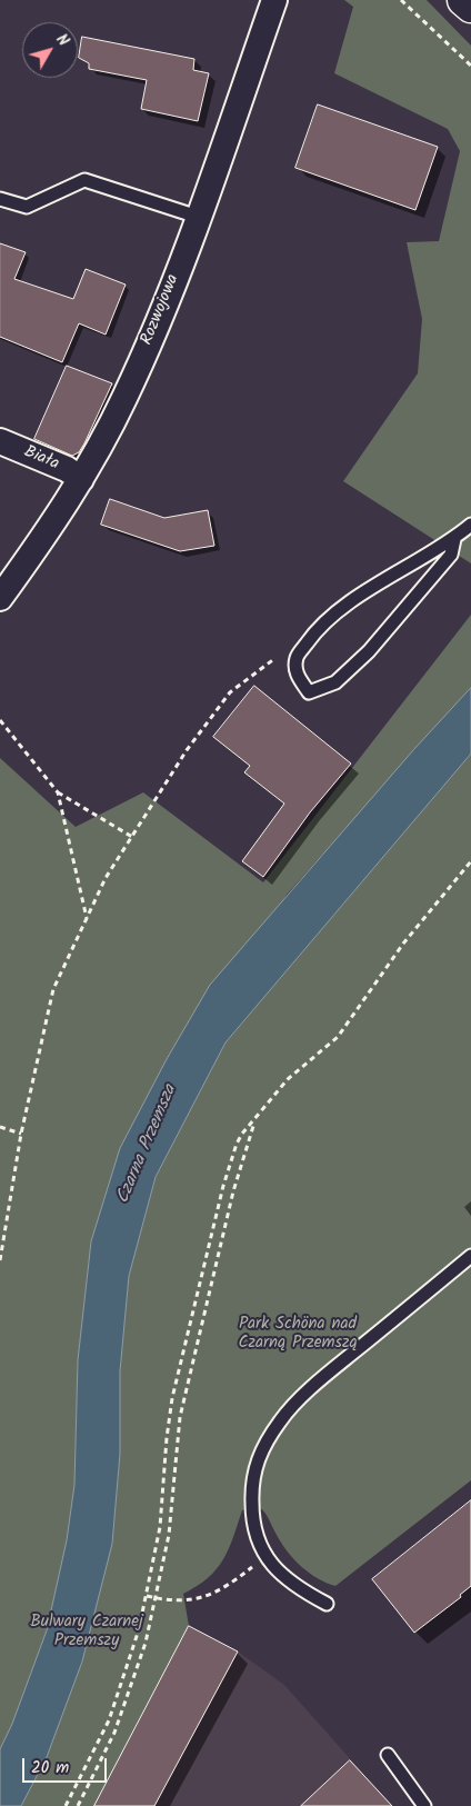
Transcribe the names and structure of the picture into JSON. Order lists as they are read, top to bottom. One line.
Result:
{"streets":{"street":["Rozwojowa","Biała"]},"crossings":[["Rozwojowa","Biała"]],"water":["Czarna Przemsza"],"parks":["Park Schöna nad Czarną Przemszą","Bulwary Czarnej Przemszy"],"scale_bar":"20 m","north":"top right"}
